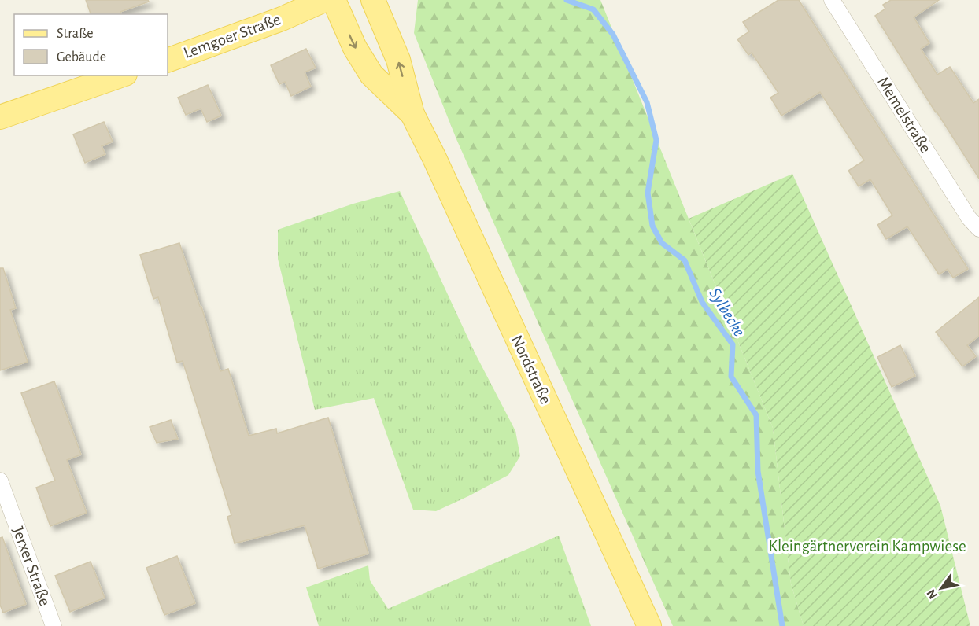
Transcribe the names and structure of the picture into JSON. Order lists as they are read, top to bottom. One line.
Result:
{"streets":{"main road":["Lemgoer Straße","Nordstraße"],"street":["Memelstraße","Jerxer Straße"]},"water":["Sylbecke"],"parks":["Kleingärtnerverein Kampwiese"],"legend":["Straße","Gebäude"],"north":"bottom left"}
